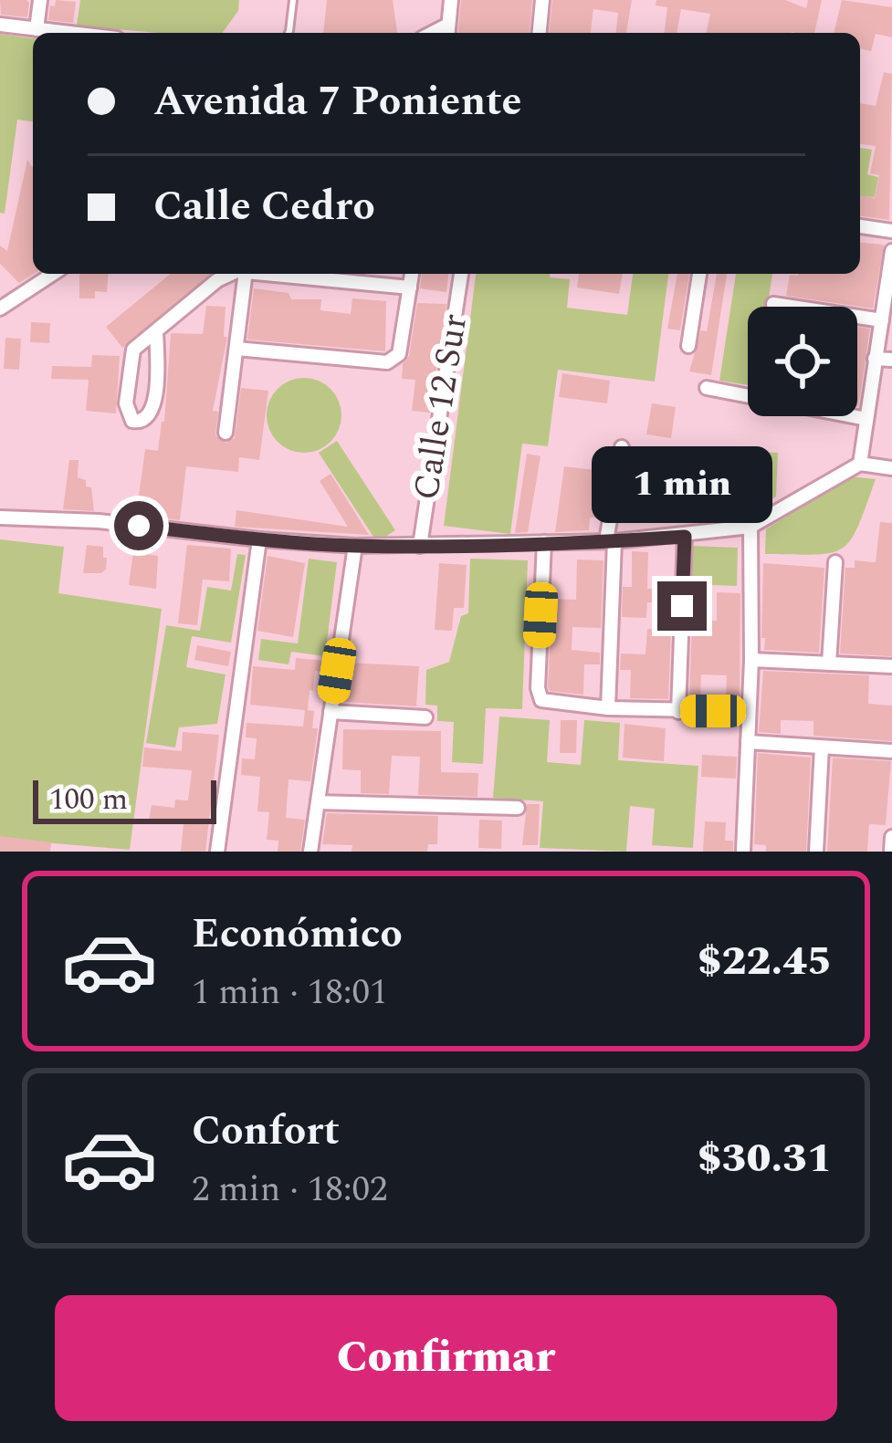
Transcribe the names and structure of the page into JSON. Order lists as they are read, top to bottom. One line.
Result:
{"streets":{"street":["Calle 12 Sur"]},"scale_bar":"100 m","page":{"banner":["Avenida 7 Poniente","Calle Cedro"],"bubble":"1 min","scale":"100 m","list":[{"name":"Económico","note":"1 min · 18:01","value":"$22.45"},{"name":"Confort","note":"2 min · 18:02","value":"$30.31"}],"buttons":"Confirmar"}}
